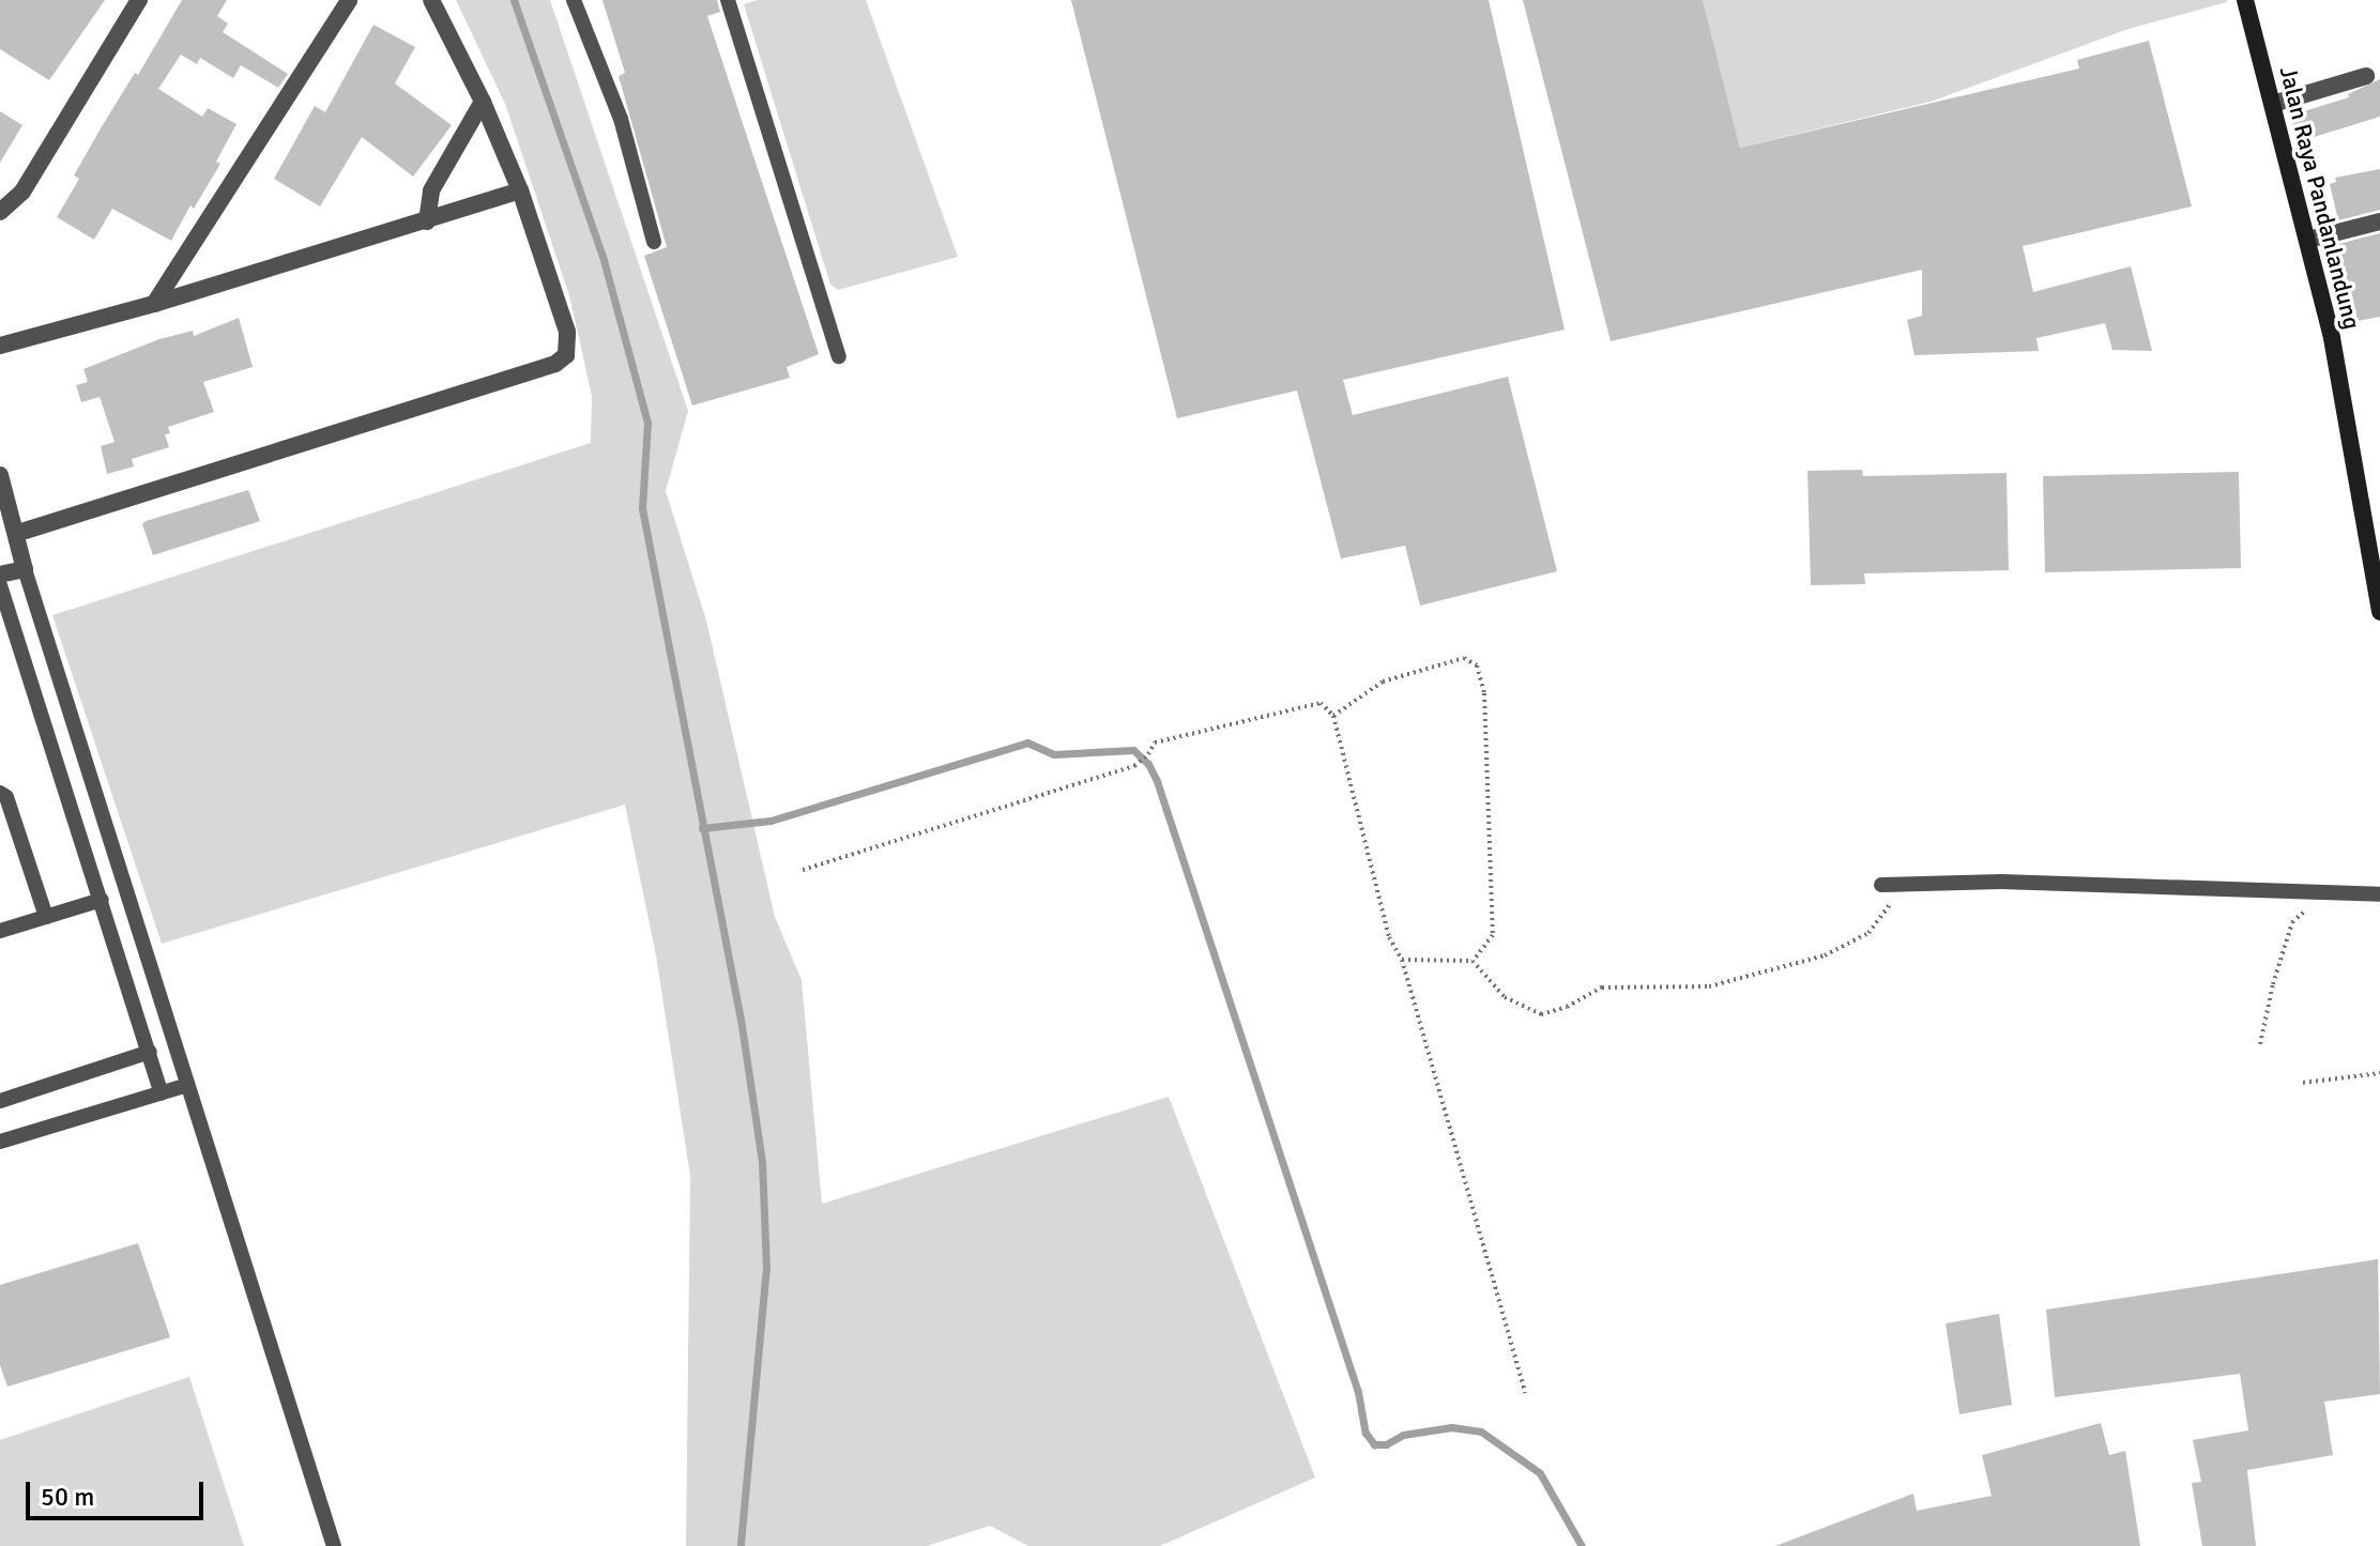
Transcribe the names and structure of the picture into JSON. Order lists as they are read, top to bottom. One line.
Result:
{"streets":{"street":["Jalan Raya Pandanlandung"]},"scale_bar":"50 m"}
